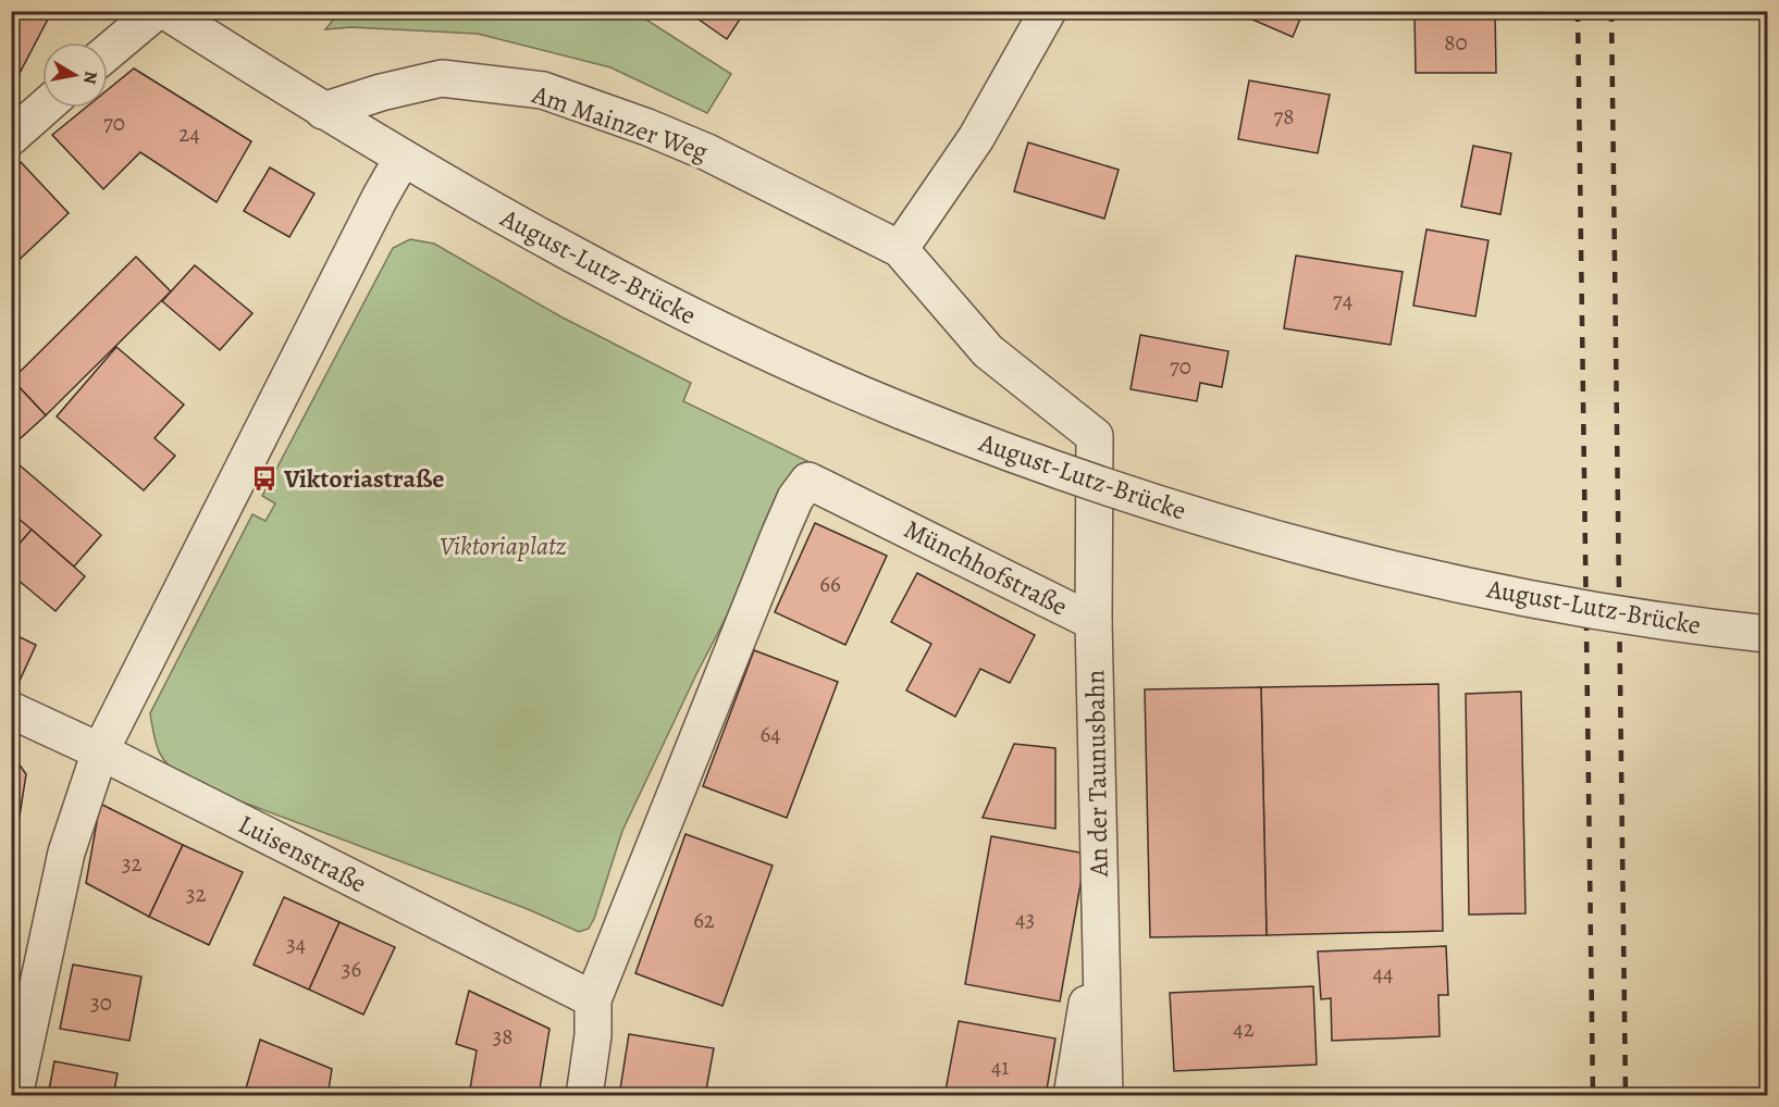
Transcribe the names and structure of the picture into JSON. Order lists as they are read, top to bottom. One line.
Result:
{"streets":{"street":["Am Mainzer Weg","August-Lutz-Brücke","Münchhofstraße","An der Taunusbahn","Luisenstraße"]},"crossings":[["Am Mainzer Weg","Münchhofstraße"],["Münchhofstraße","An der Taunusbahn"],["Münchhofstraße","Luisenstraße"]],"parks":["Viktoriaplatz"],"places":{"bus stop":["Viktoriastraße"]},"house_numbers":["80","78","70","24","74","70","66","64","32","32","43","62","34","36","44","30","42","38","41"],"north":"right"}
